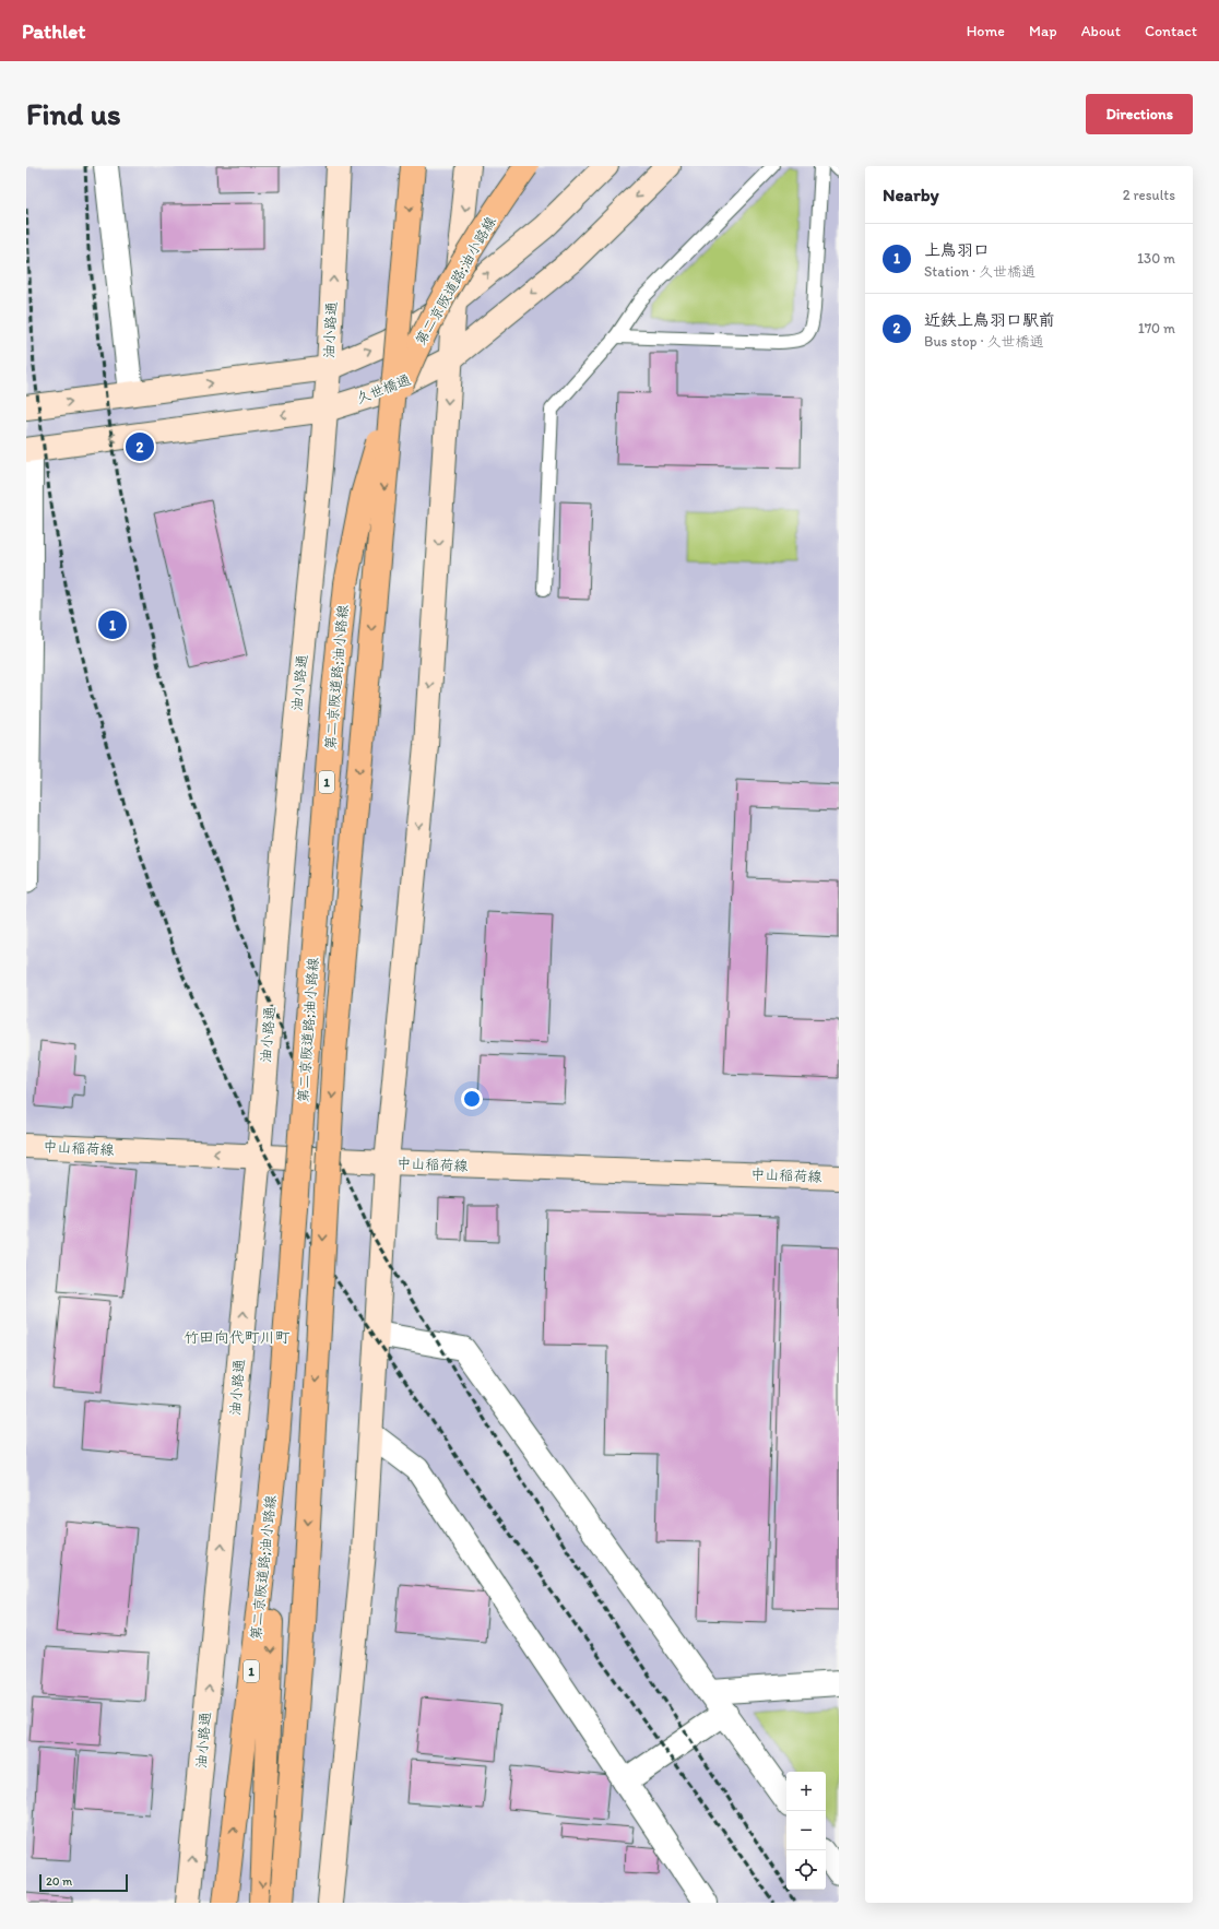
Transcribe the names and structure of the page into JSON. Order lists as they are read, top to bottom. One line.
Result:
{"streets":{"highway":["第二京阪道路;油小路線","1"],"street":["油小路通","久世橋通","中山稲荷線"]},"crossings":[["油小路通","久世橋通"],["油小路通","中山稲荷線"]],"districts":["竹田向代町川町"],"scale_bar":"20 m","page":{"header":"Pathlet","nav":["Home","Map","About","Contact"],"buttons":"Directions","title":"Find us","heading":["Nearby","2 results"],"list":[{"mark":"1","name":"上鳥羽口","note":"Station · 久世橋通","value":"130 m"},{"mark":"2","name":"近鉄上鳥羽口駅前","note":"Bus stop · 久世橋通","value":"170 m"}],"pins":["2","1"],"map_buttons":["+","−"],"scale":"20 m"}}
